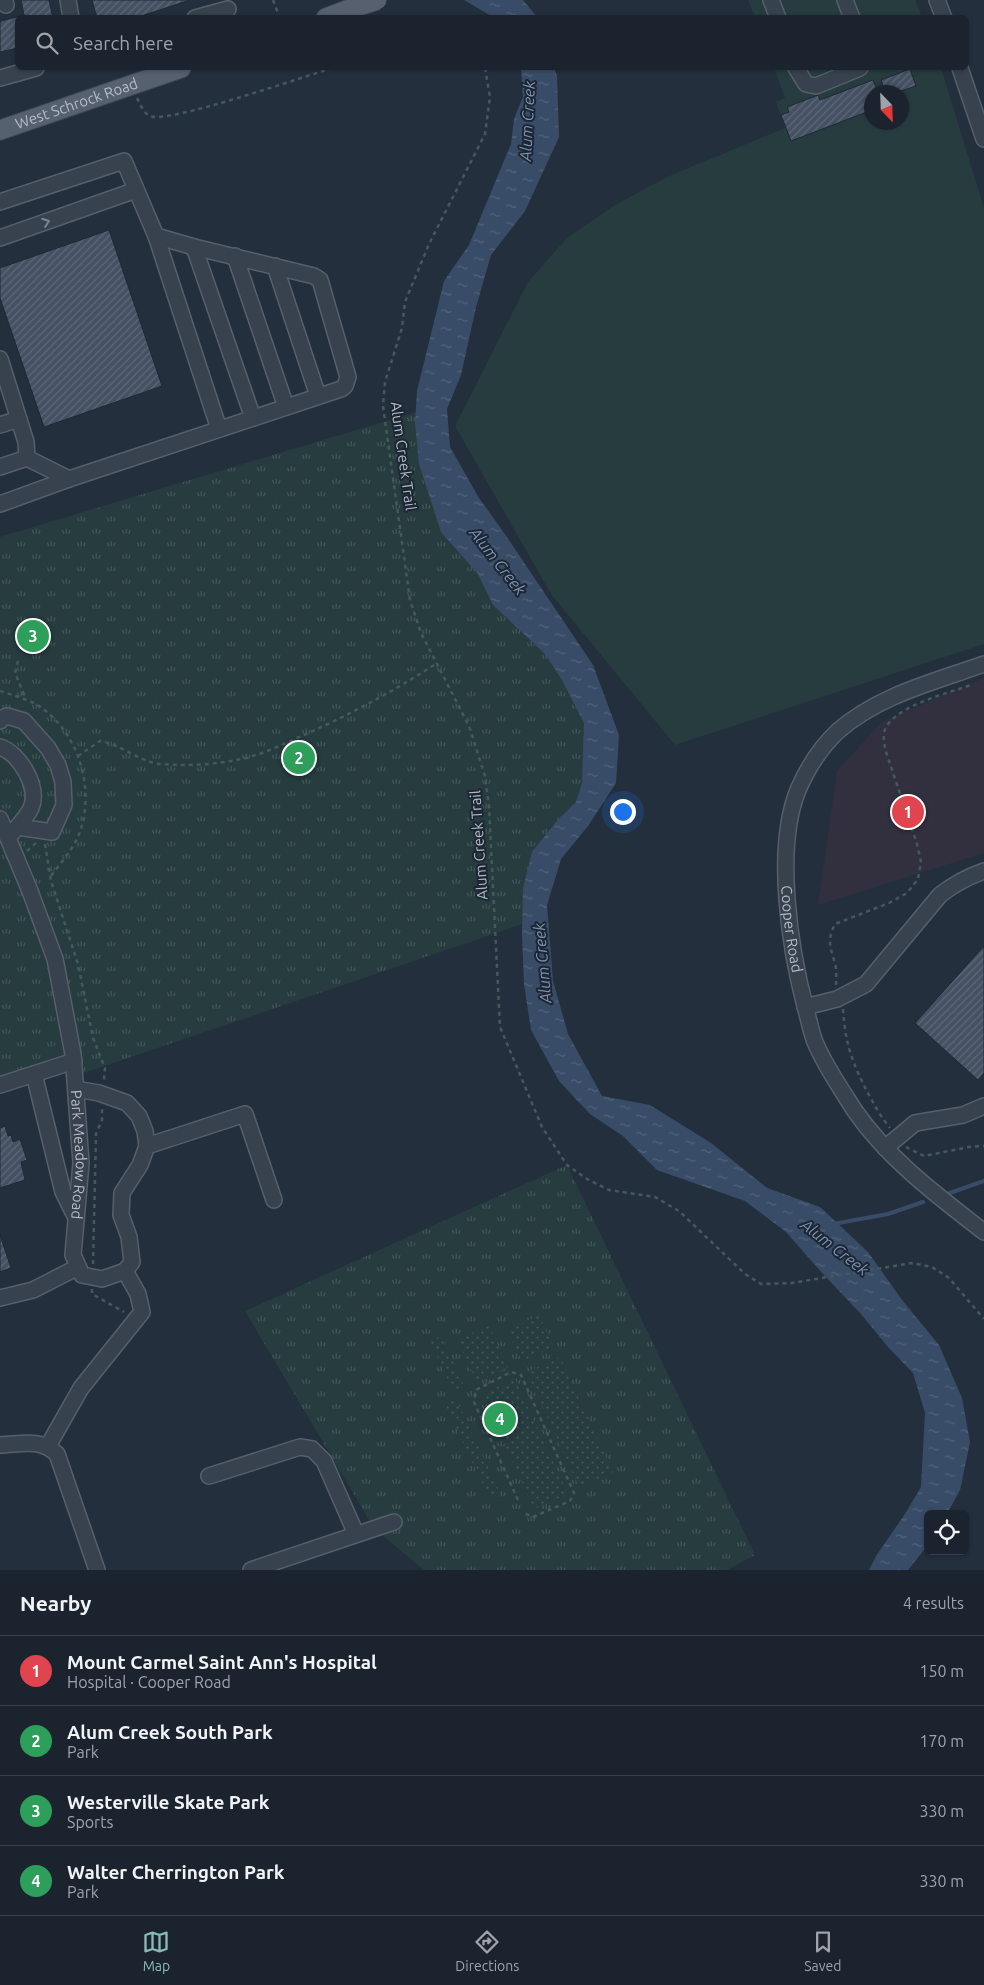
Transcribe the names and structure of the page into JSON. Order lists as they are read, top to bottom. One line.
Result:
{"streets":{"main road":["West Schrock Road"],"street":["Cooper Road","Park Meadow Road"],"path":["Alum Creek Trail"]},"water":["Alum Creek"],"north":"bottom right","page":{"search":"Search here","pins":["3","2","1","4"],"heading":["Nearby","4 results"],"list":[{"mark":"1","name":"Mount Carmel Saint Ann's Hospital","note":"Hospital · Cooper Road","value":"150 m"},{"mark":"2","name":"Alum Creek South Park","note":"Park","value":"170 m"},{"mark":"3","name":"Westerville Skate Park","note":"Sports","value":"330 m"},{"mark":"4","name":"Walter Cherrington Park","note":"Park","value":"330 m"}],"nav":["Map","Directions","Saved"]}}
